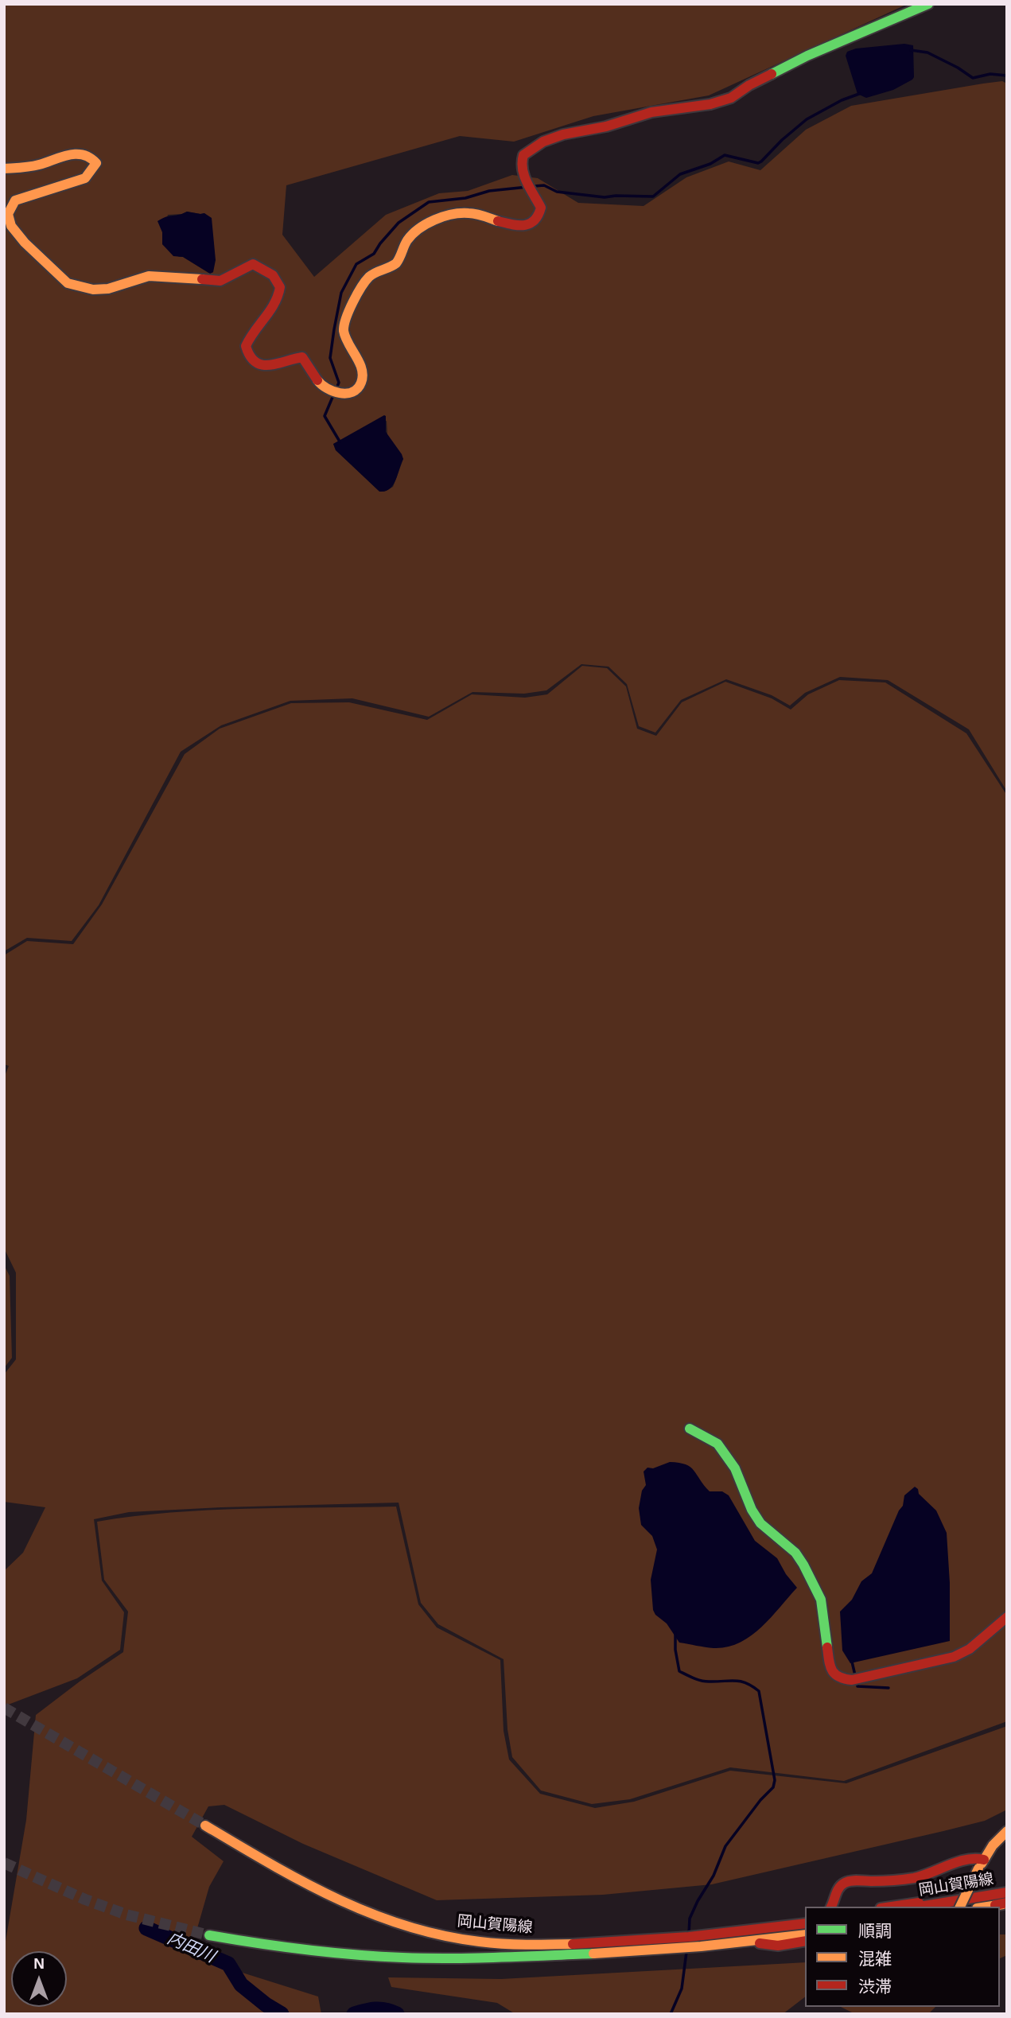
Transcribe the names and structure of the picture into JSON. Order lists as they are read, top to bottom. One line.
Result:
{"streets":{"main road":["岡山賀陽線"]},"water":["内田川"],"legend":["順調","混雑","渋滞"],"north":"top"}
